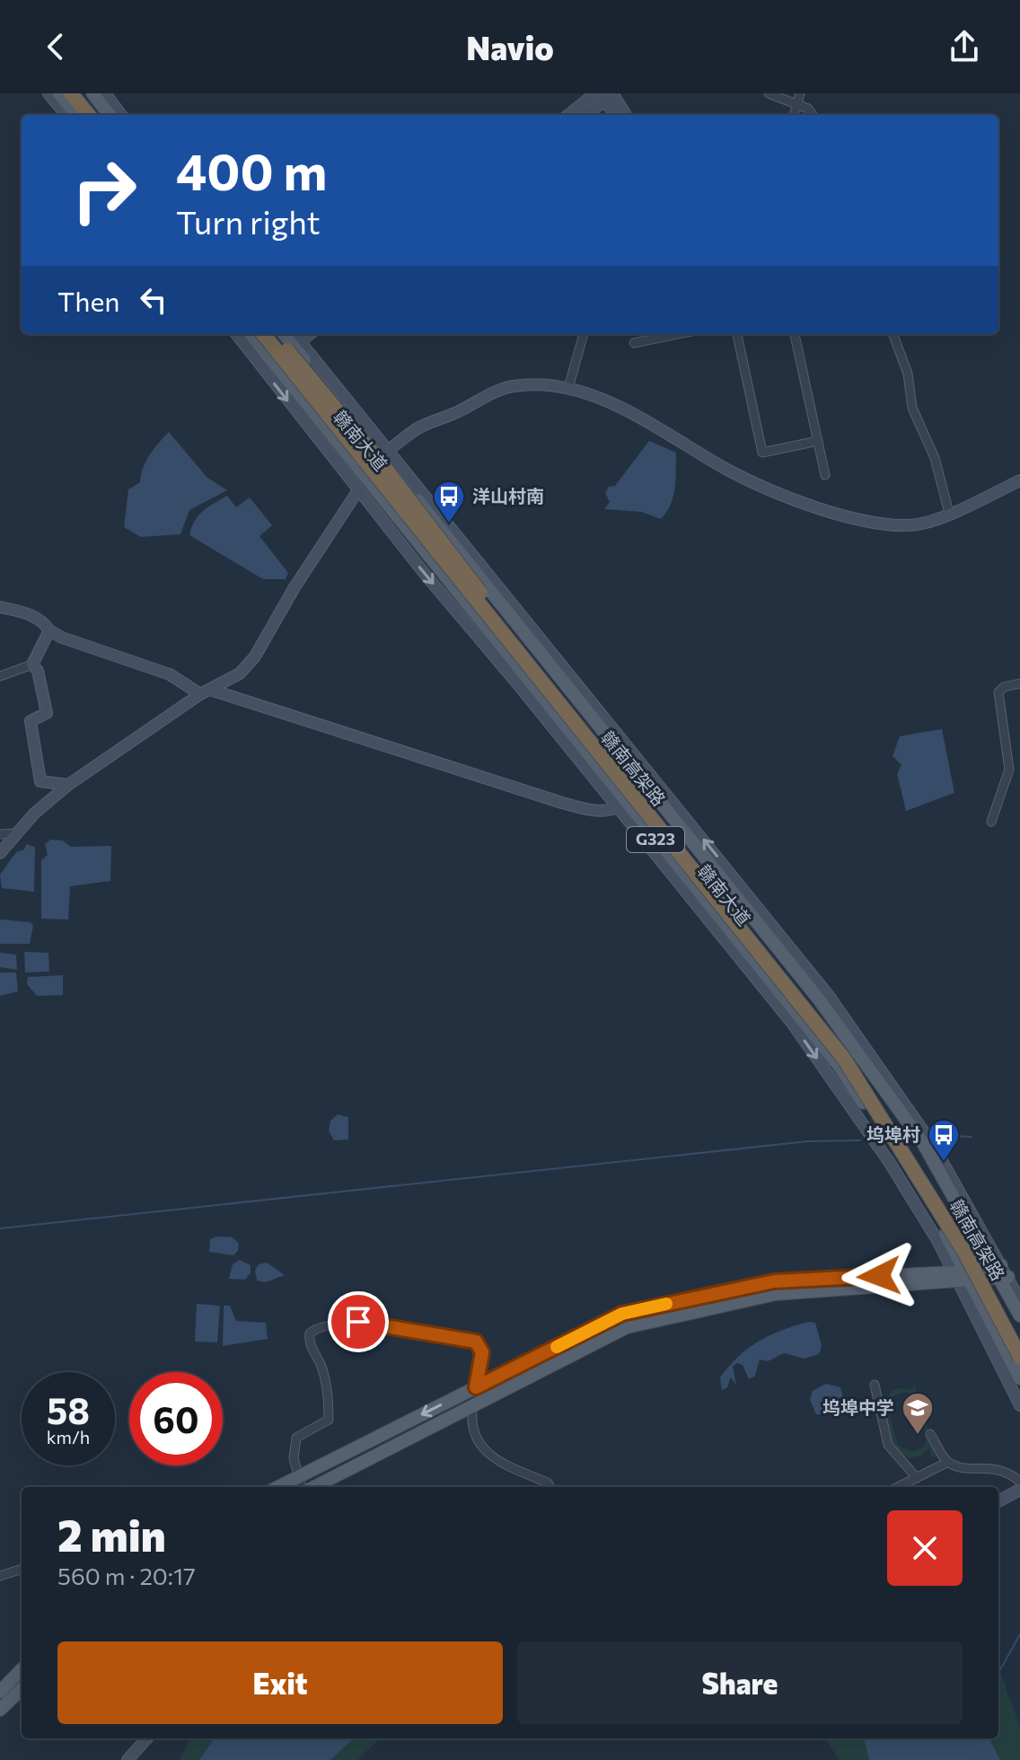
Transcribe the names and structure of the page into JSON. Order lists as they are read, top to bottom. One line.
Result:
{"streets":{"highway":["赣南高架路"],"main road":["赣南大道","G323"]},"places":{"bus stop":["洋山村南","坞埠村"],"school or university":["坞埠中学"]},"page":{"header":"Navio","turn":["400 m","Turn right"],"then":"Then","speed":"58 km/h","limit":"60","heading":["2 min","560 m · 20:17"],"buttons":["Exit","Share"]}}
